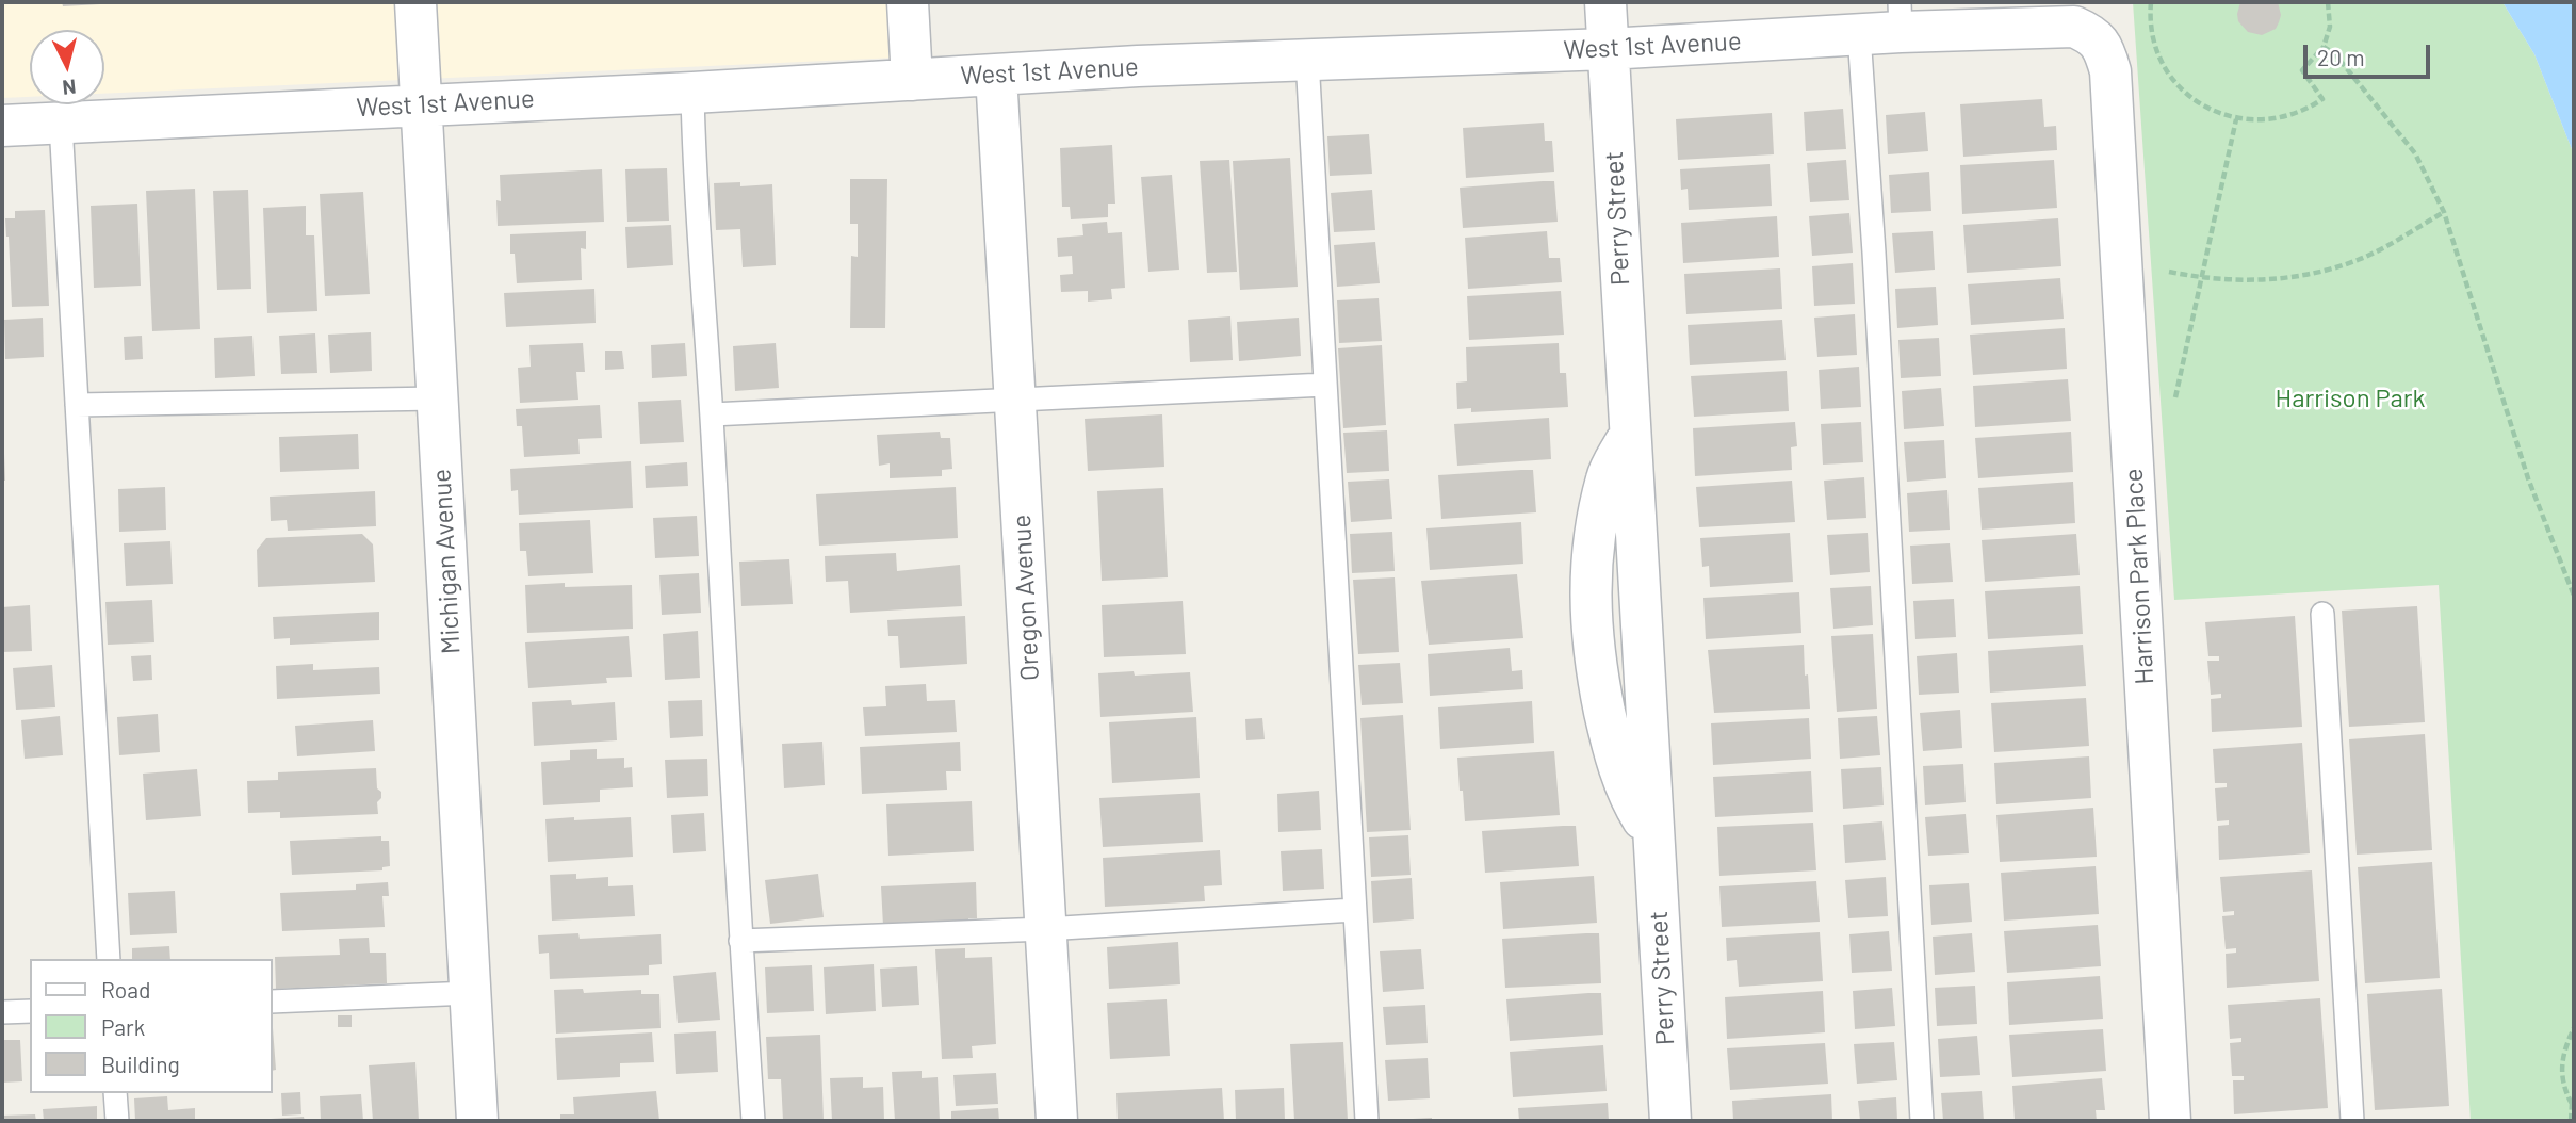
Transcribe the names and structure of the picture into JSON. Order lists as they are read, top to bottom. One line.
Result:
{"streets":{"street":["West 1st Avenue","Perry Street","Michigan Avenue","Harrison Park Place","Oregon Avenue"]},"crossings":[["West 1st Avenue","Perry Street"],["West 1st Avenue","Michigan Avenue"],["West 1st Avenue","Harrison Park Place"],["West 1st Avenue","Oregon Avenue"]],"parks":["Harrison Park"],"legend":["Road","Park","Building"],"scale_bar":"20 m","north":"bottom"}
